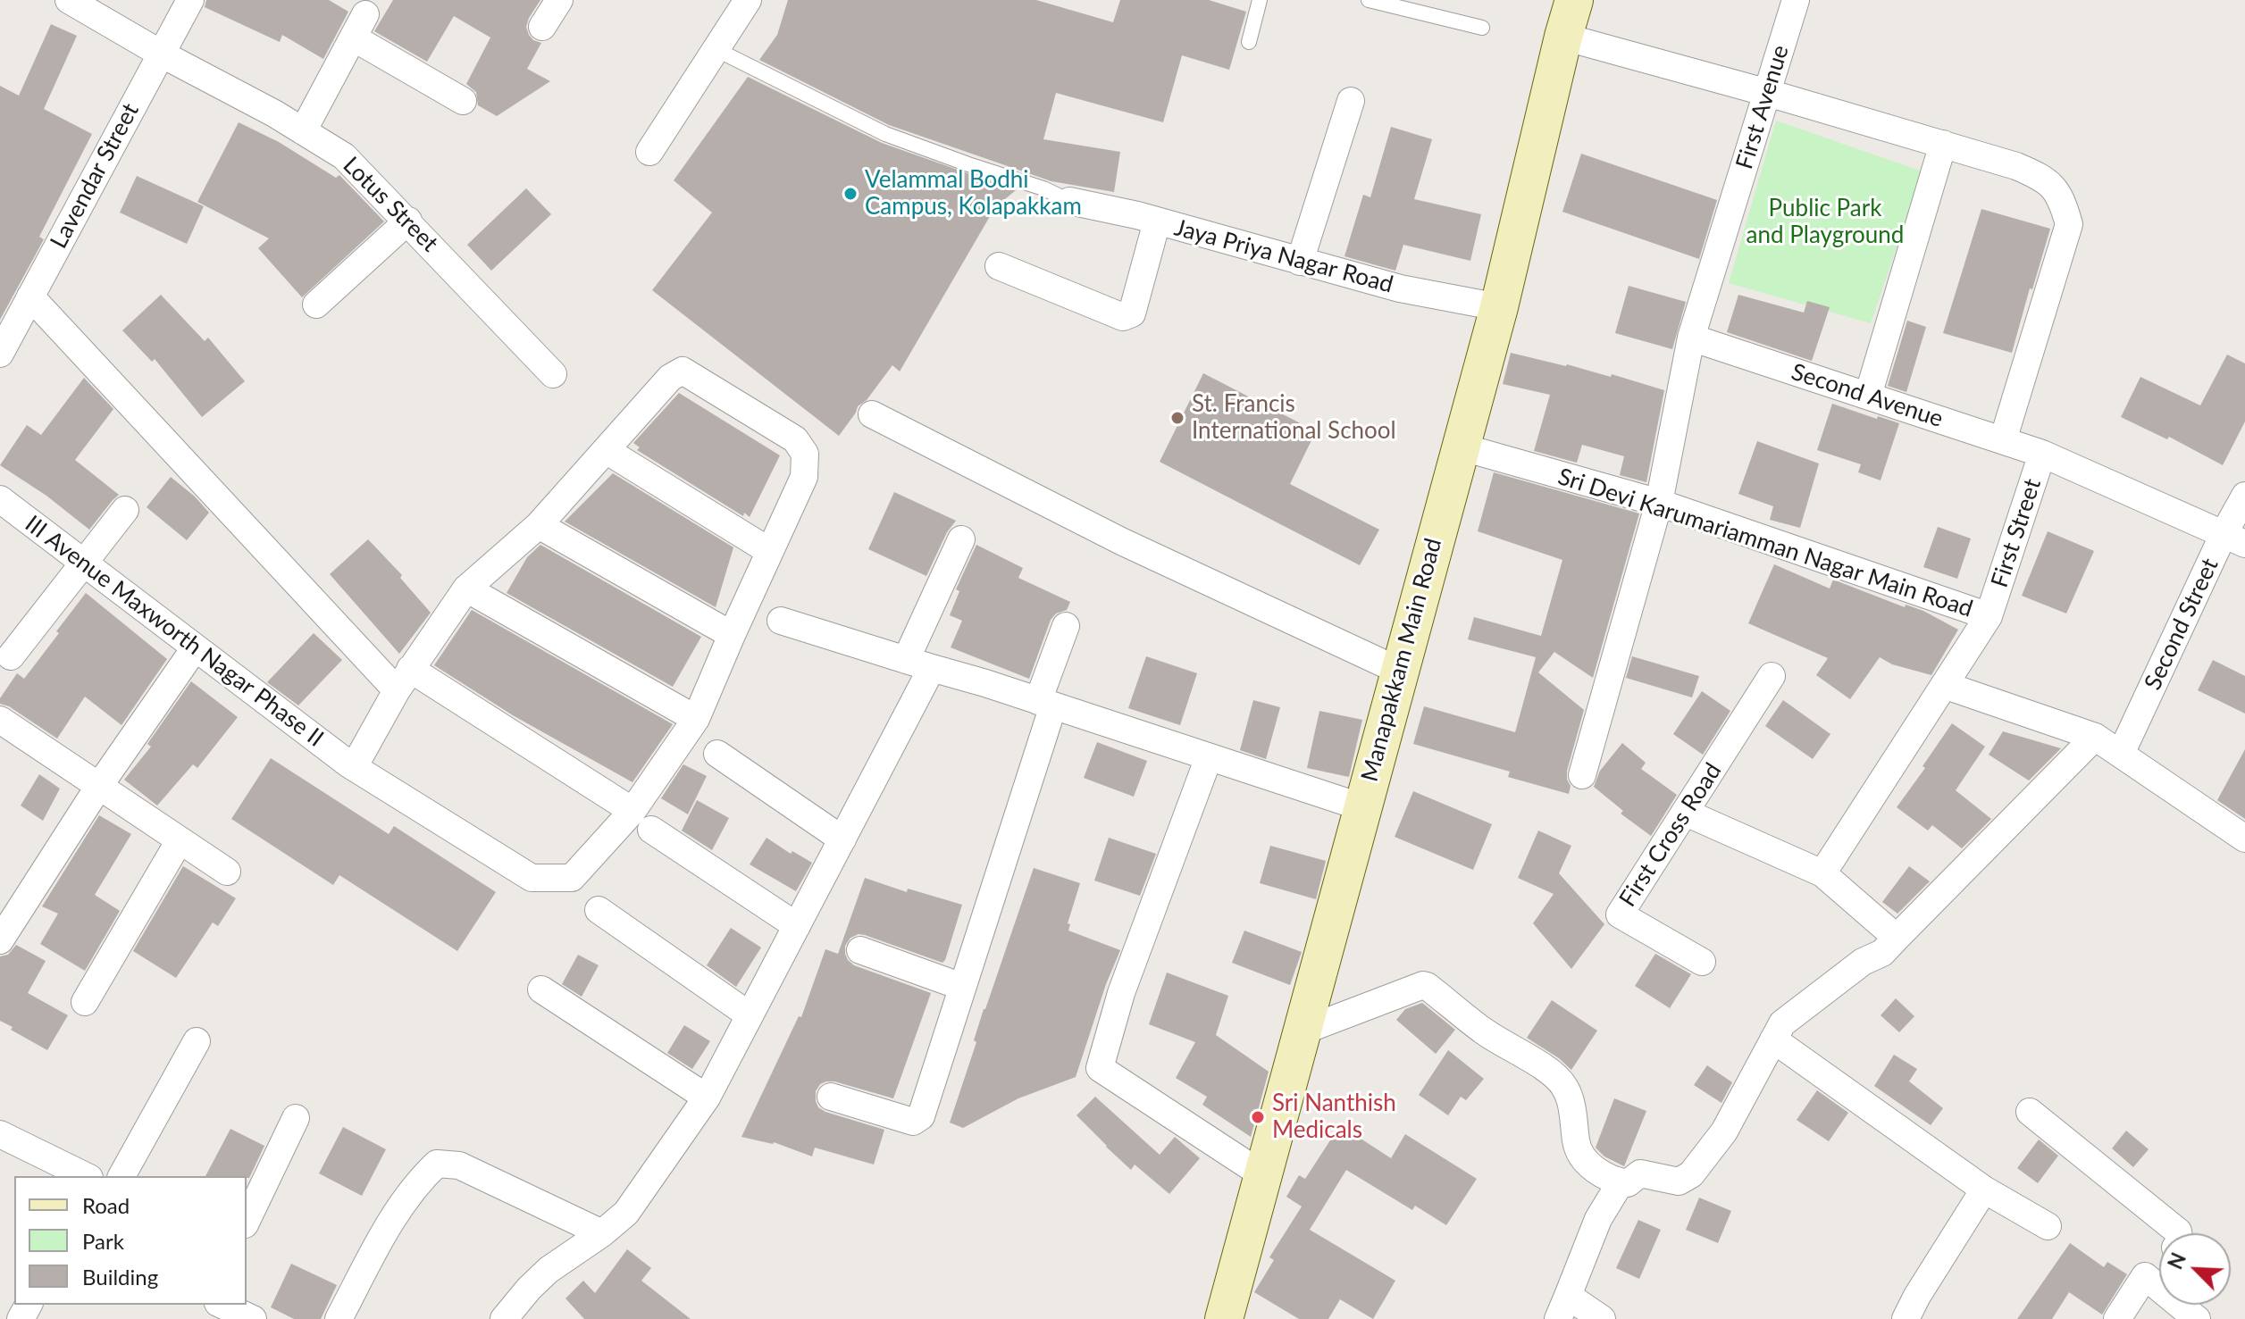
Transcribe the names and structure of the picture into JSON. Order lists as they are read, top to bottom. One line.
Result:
{"streets":{"main road":["Manapakkam Main Road"],"street":["First Avenue","Lavendar Street","Lotus Street","Jaya Priya Nagar Road","Second Avenue","First Street","Sri Devi Karumariamman Nagar Main Road","Second Street","III Avenue Maxworth Nagar Phase II","First Cross Road"]},"crossings":[["First Avenue","Second Avenue"],["First Avenue","Sri Devi Karumariamman Nagar Main Road"],["Lavendar Street","Lotus Street"],["Jaya Priya Nagar Road","Manapakkam Main Road"],["Second Avenue","First Street"],["Second Avenue","Second Street"],["First Street","Sri Devi Karumariamman Nagar Main Road"],["Sri Devi Karumariamman Nagar Main Road","Manapakkam Main Road"]],"parks":["Public Park and Playground"],"places":["Velammal Bodhi Campus, Kolapakkam","St. Francis International School","Sri Nanthish Medicals"],"legend":["Road","Park","Building"],"north":"top left"}
